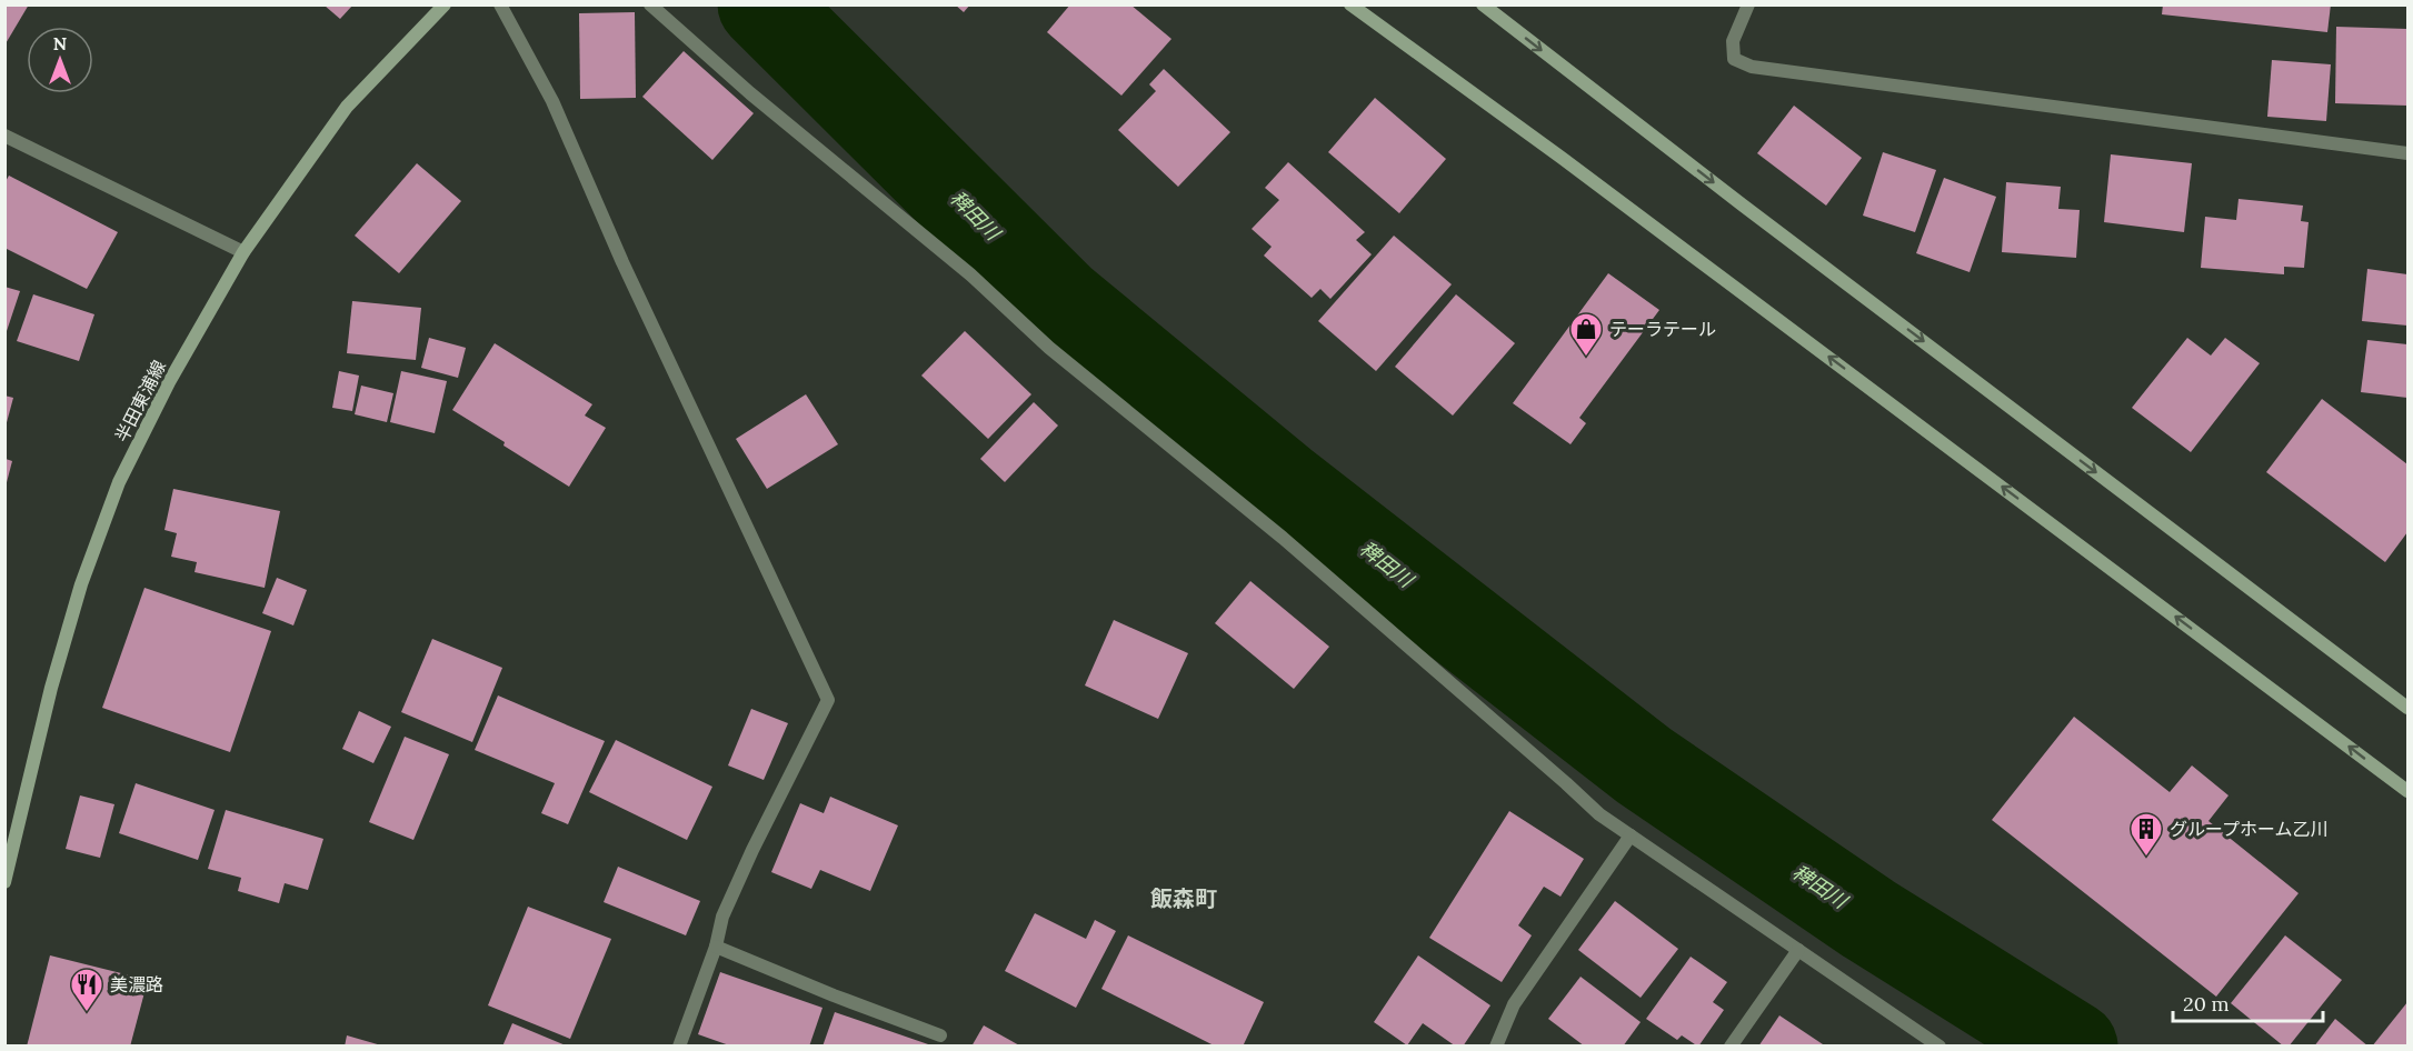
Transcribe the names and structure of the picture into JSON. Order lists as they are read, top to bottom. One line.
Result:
{"streets":{"street":["半田東浦線"]},"districts":["飯森町"],"water":["稗田川"],"places":{"shop":["テーラテール"],"building":["グループホーム乙川"],"restaurant":["美濃路"]},"scale_bar":"20 m","north":"top"}
